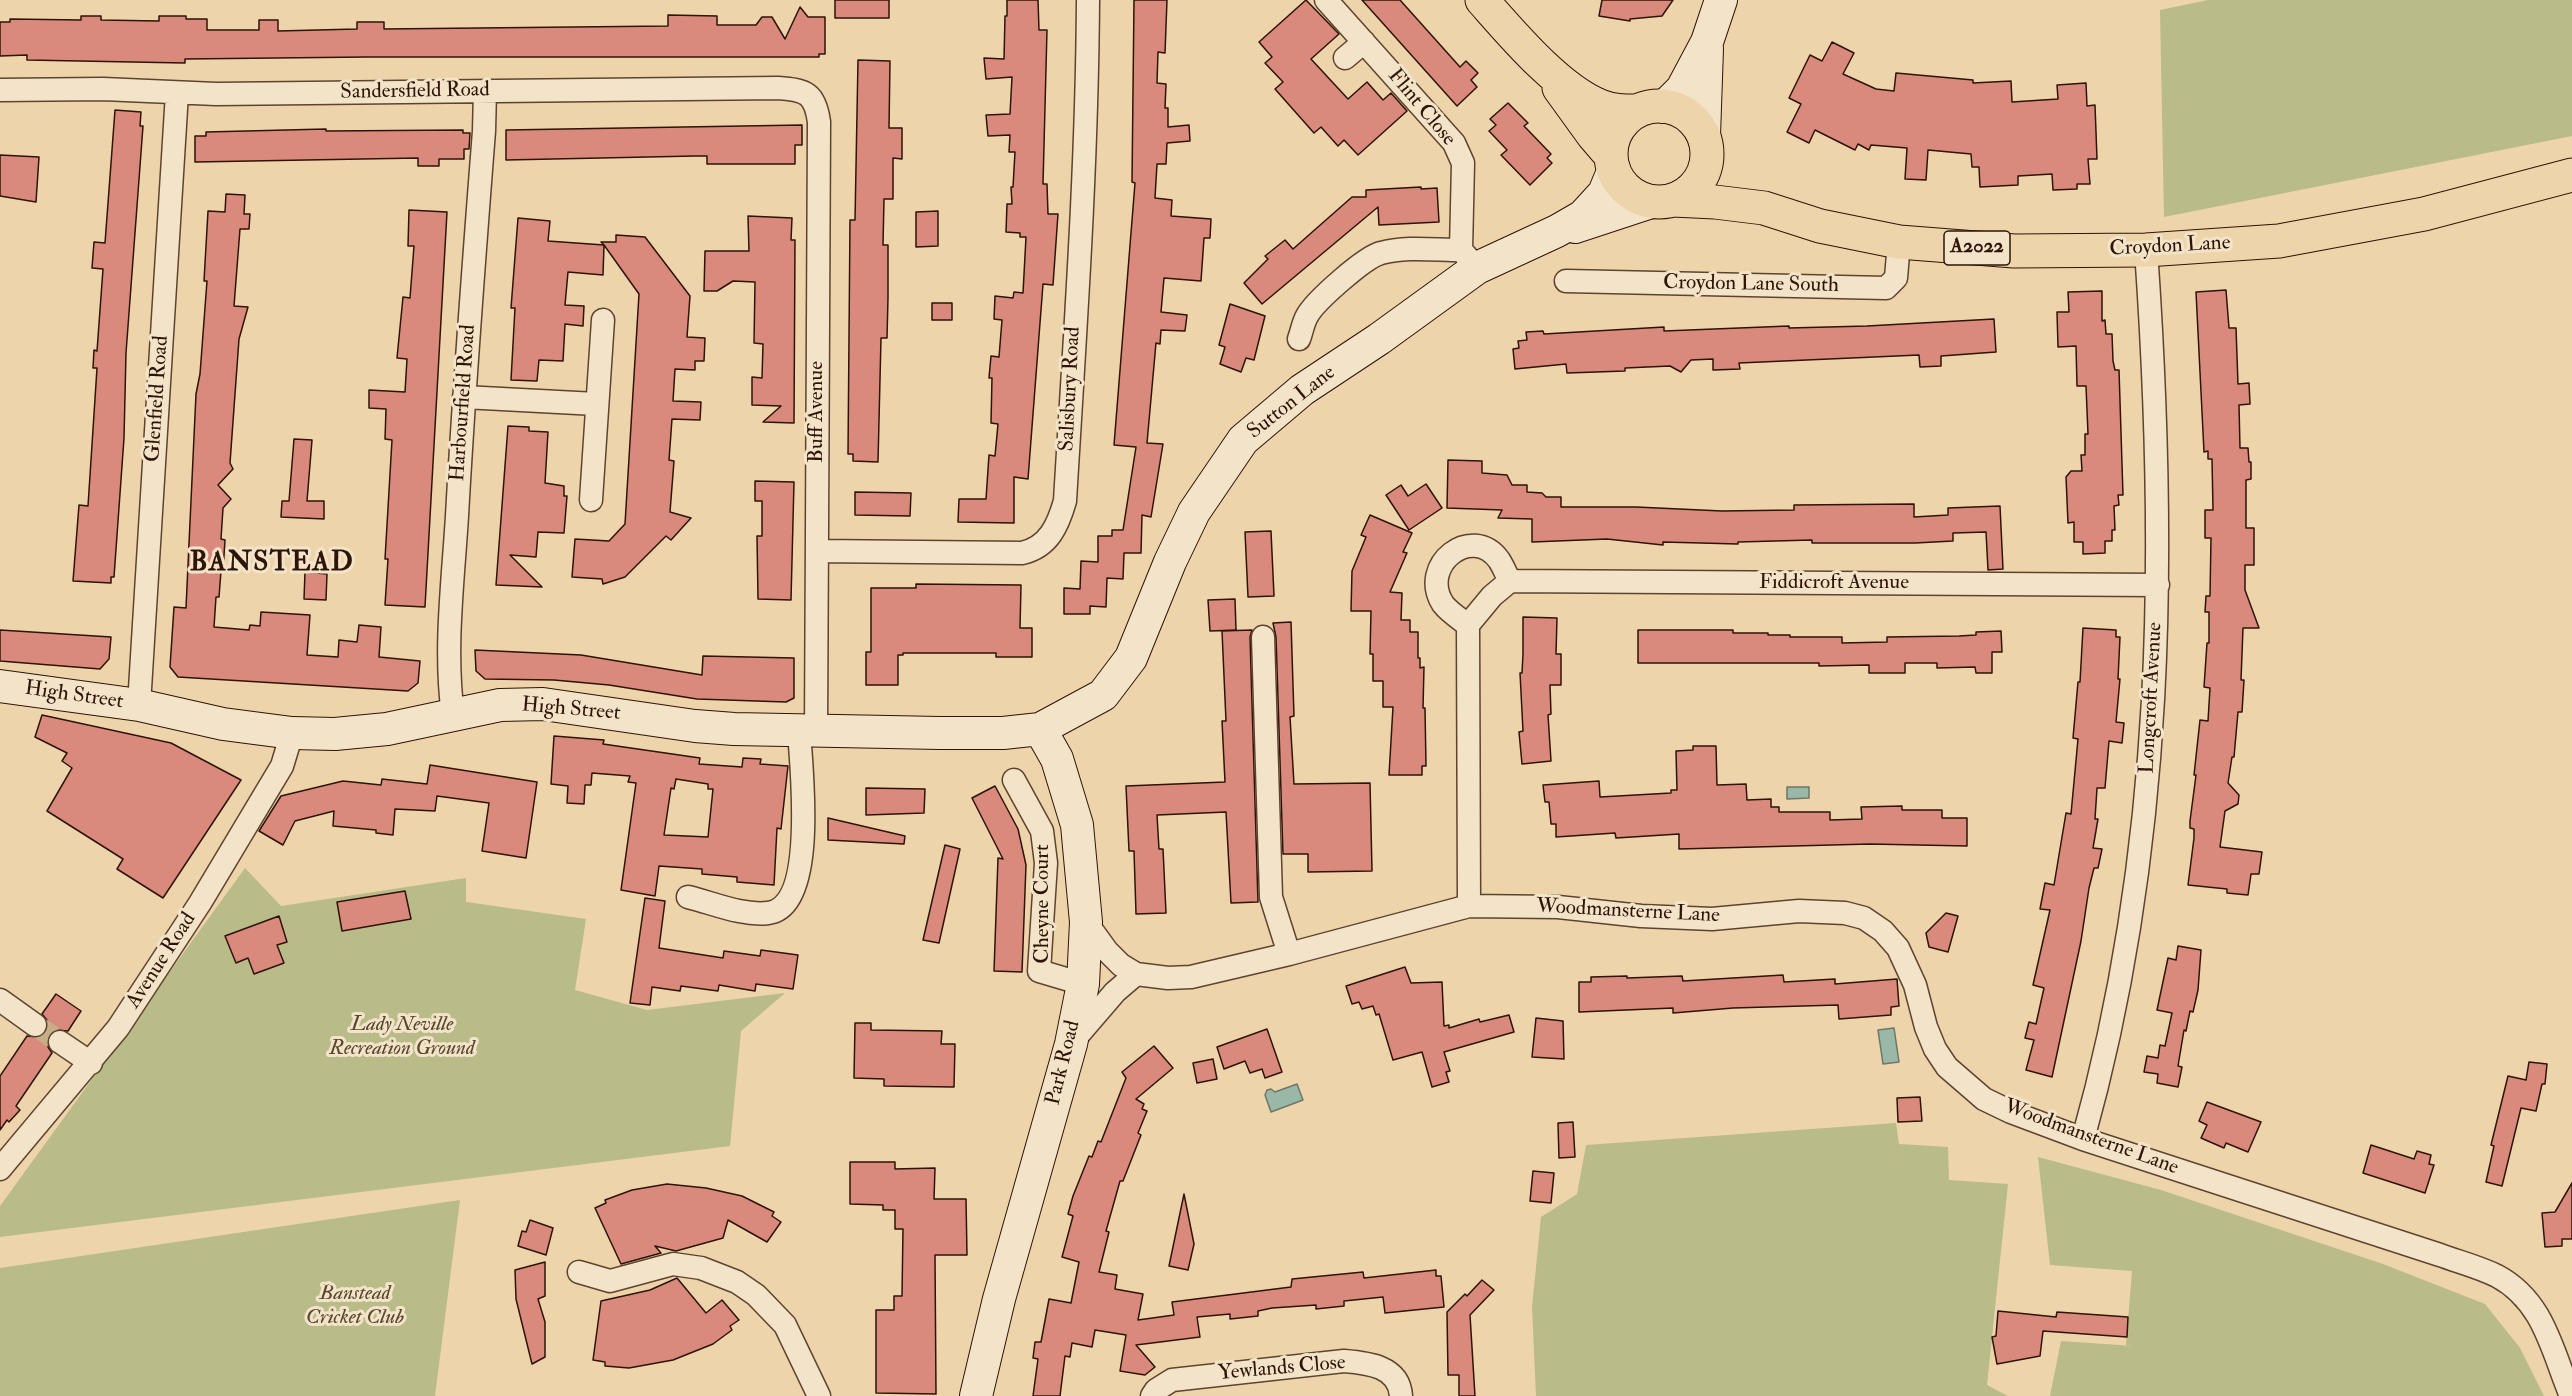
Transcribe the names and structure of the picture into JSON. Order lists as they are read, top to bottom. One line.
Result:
{"streets":{"main road":["Croydon Lane","A2022","Sutton Lane","High Street","Park Road"],"street":["Sandersfield Road","Flint Close","Croydon Lane South","Salisbury Road","Glenfield Road","Harbourfield Road","Buff Avenue","Fiddicroft Avenue","Longcroft Avenue","Cheyne Court","Woodmansterne Lane","Avenue Road","Yewlands Close"]},"crossings":[["Sandersfield Road","Glenfield Road"],["Sandersfield Road","Harbourfield Road"],["Sandersfield Road","Buff Avenue"],["Flint Close","Sutton Lane"],["Croydon Lane","Croydon Lane South"],["Croydon Lane","Sutton Lane"],["Croydon Lane","Longcroft Avenue"],["Salisbury Road","Buff Avenue"],["Glenfield Road","High Street"],["Harbourfield Road","High Street"],["Sutton Lane","High Street"],["Sutton Lane","Park Road"],["Buff Avenue","High Street"],["Fiddicroft Avenue","Longcroft Avenue"],["High Street","Avenue Road"],["High Street","Park Road"],["Longcroft Avenue","Woodmansterne Lane"],["Cheyne Court","Park Road"],["Woodmansterne Lane","Park Road"]],"districts":["BANSTEAD"],"parks":["Lady Neville Recreation Ground","Banstead Cricket Club"]}
